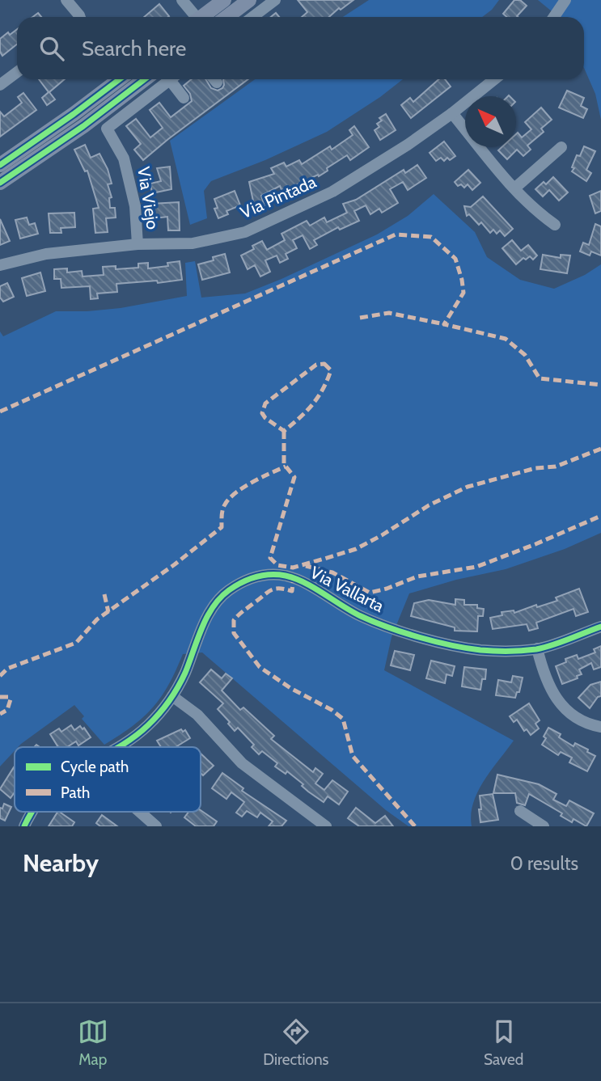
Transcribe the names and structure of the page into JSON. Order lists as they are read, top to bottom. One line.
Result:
{"streets":{"street":["Via Pintada","Via Viejo","Via Vallarta"]},"crossings":[["Via Pintada","Via Viejo"]],"legend":["Cycle path","Path"],"north":"top left","page":{"search":"Search here","heading":["Nearby","0 results"],"nav":["Map","Directions","Saved"]}}
